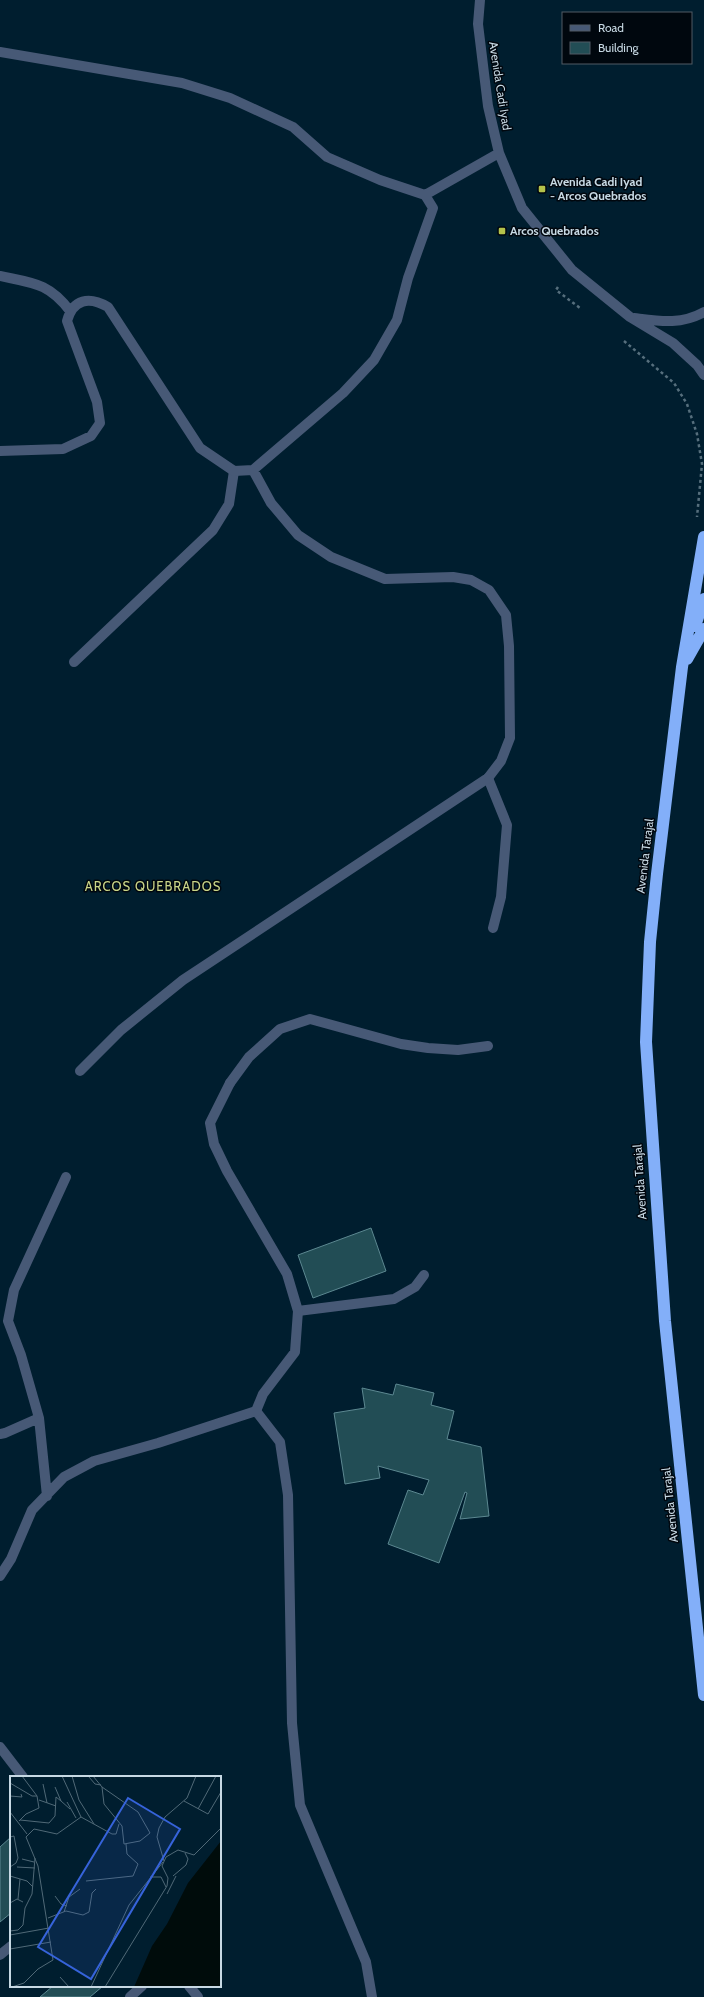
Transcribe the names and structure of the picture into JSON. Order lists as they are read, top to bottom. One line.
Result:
{"streets":{"highway":["Avenida Tarajal"],"street":["Avenida Cadi Iyad"]},"districts":["ARCOS QUEBRADOS"],"places":{"transit":["Avenida Cadi Iyad - Arcos Quebrados","Arcos Quebrados"]},"legend":["Road","Building"]}
